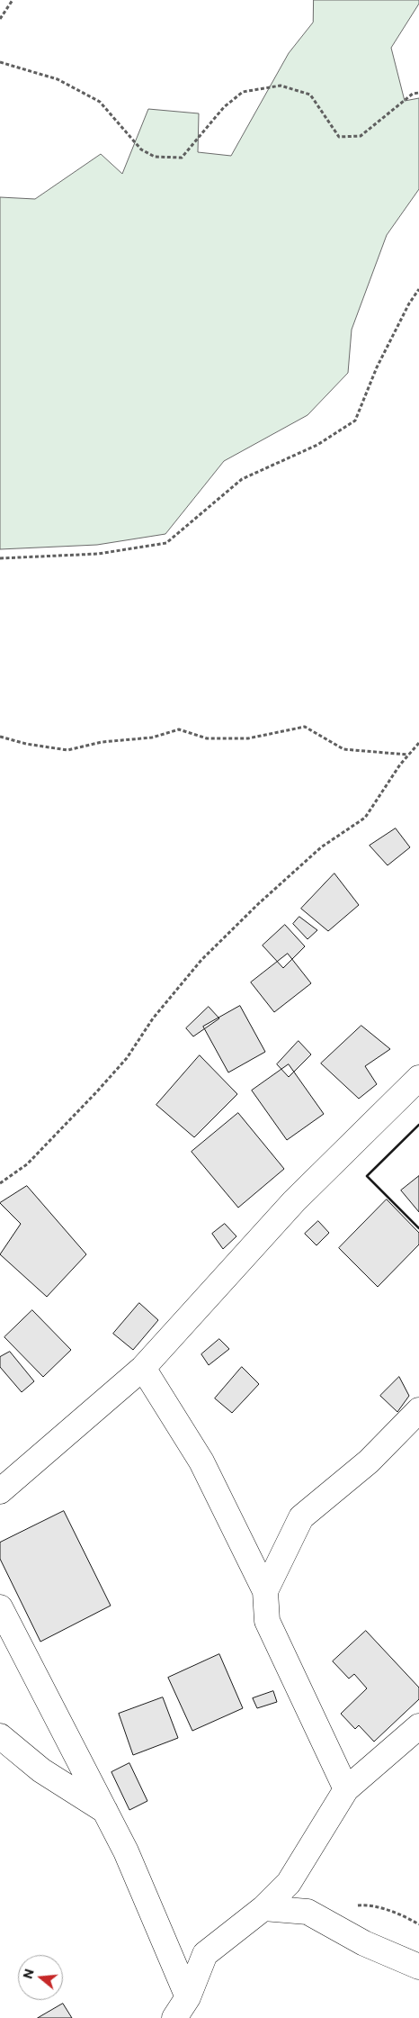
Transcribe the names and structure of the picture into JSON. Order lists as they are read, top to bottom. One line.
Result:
{"north":"left"}
